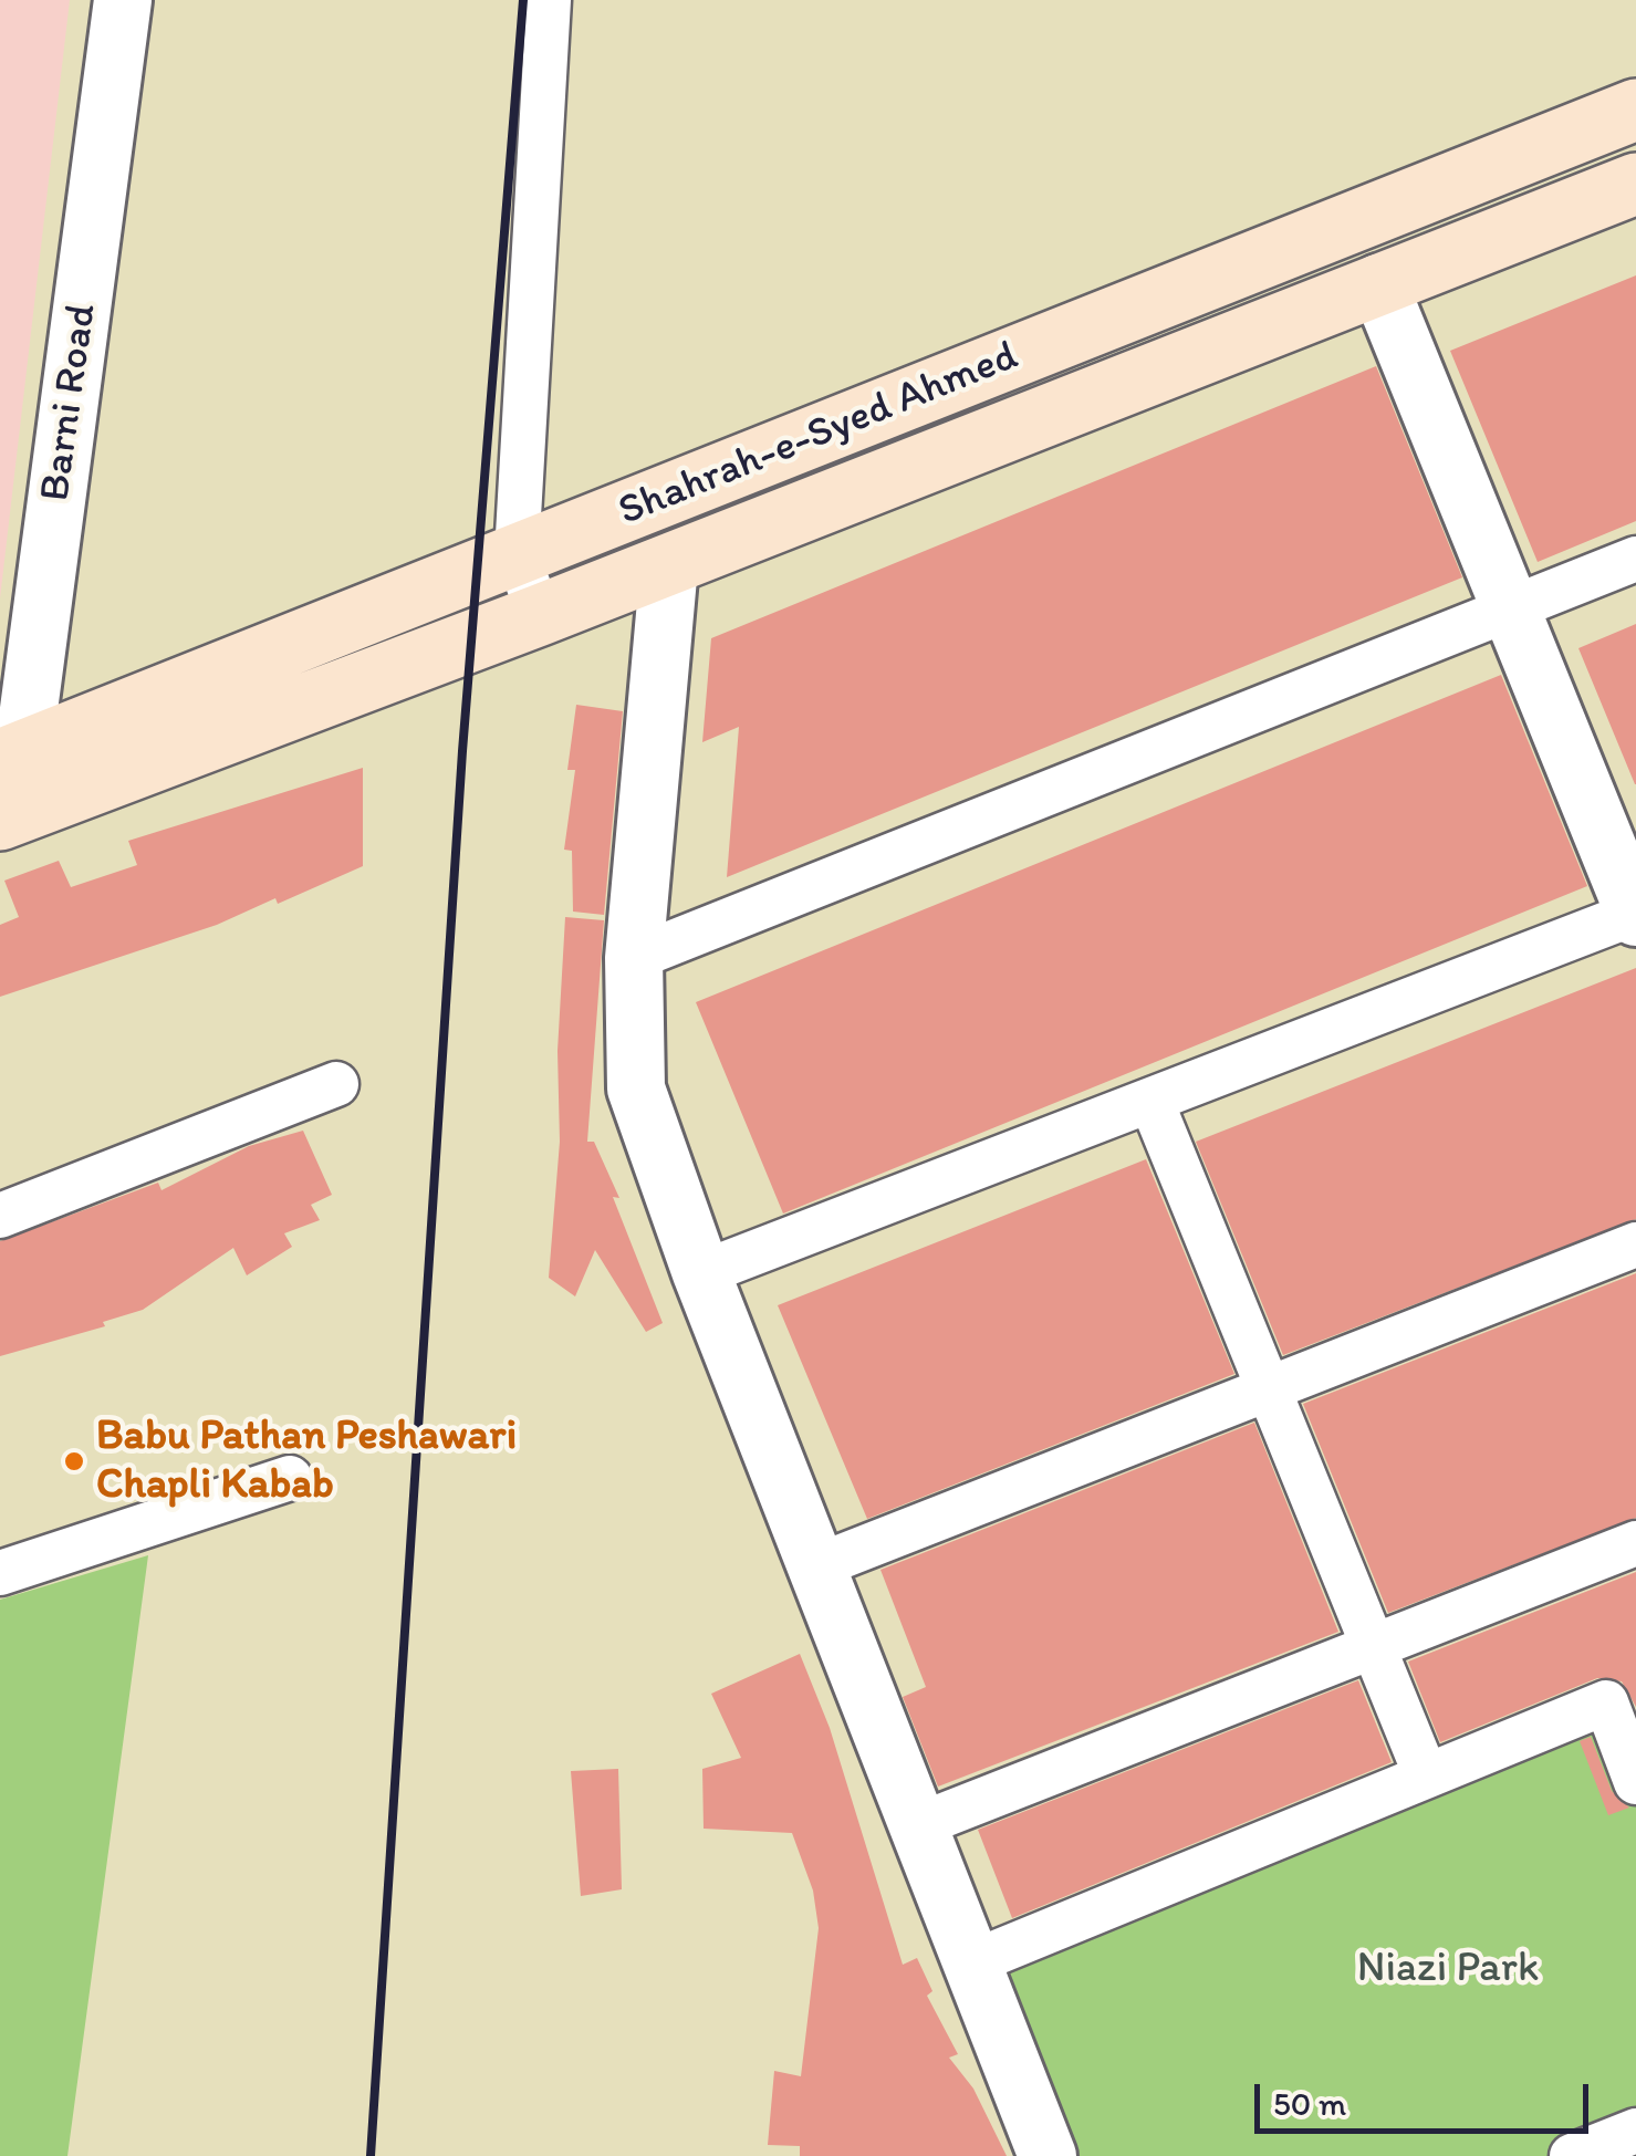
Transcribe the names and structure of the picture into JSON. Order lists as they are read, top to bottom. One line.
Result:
{"streets":{"main road":["Shahrah-e-Syed Ahmed"],"street":["Barni Road"]},"crossings":[["Barni Road","Shahrah-e-Syed Ahmed"]],"parks":["Niazi Park"],"places":["Babu Pathan Peshawari Chapli Kabab"],"scale_bar":"50 m"}
